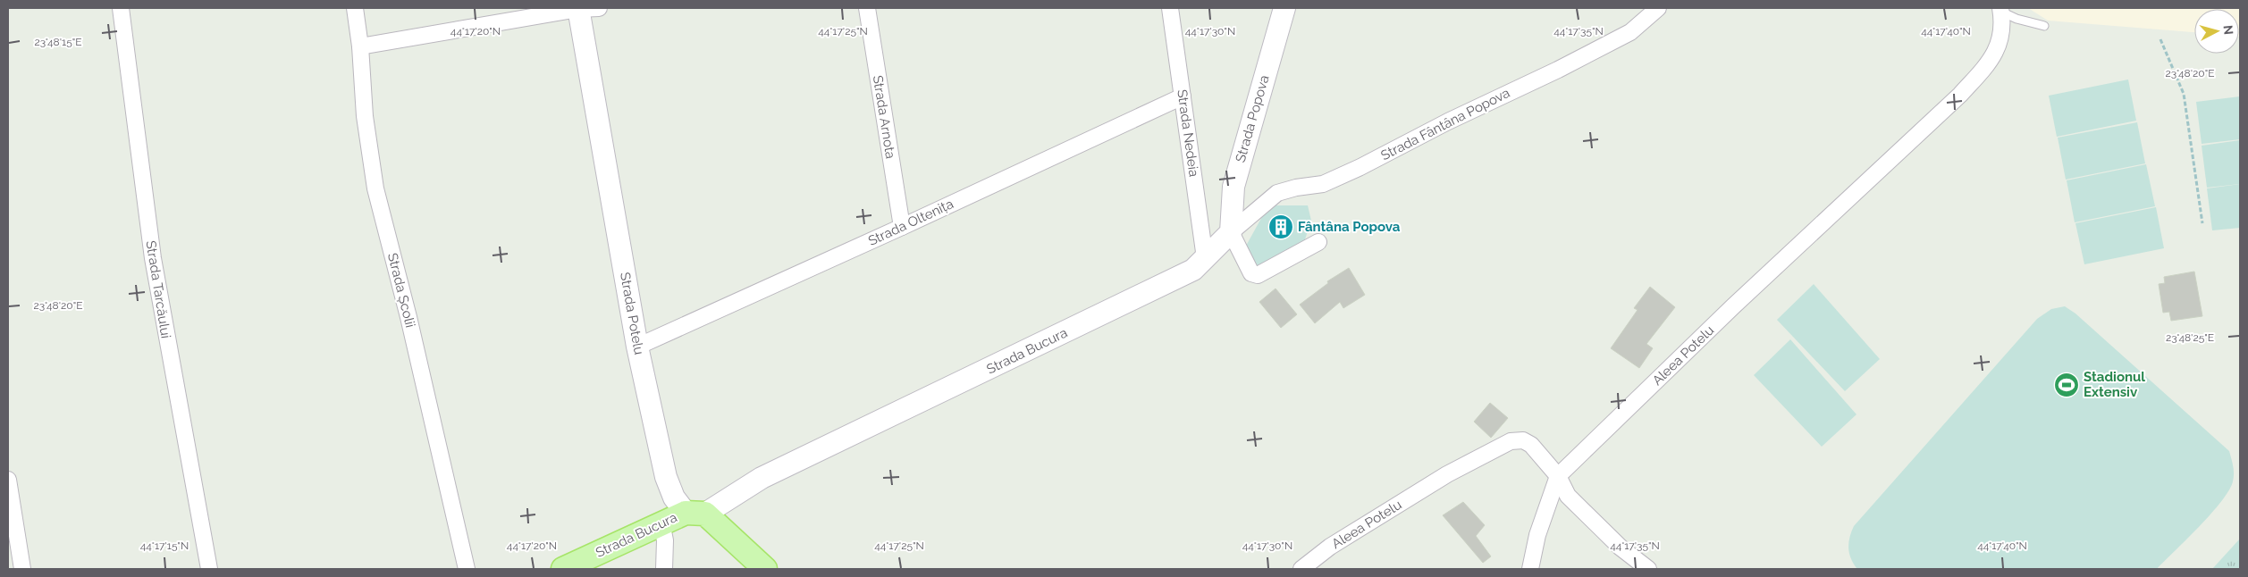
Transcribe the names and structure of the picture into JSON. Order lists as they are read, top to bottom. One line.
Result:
{"streets":{"main road":["Strada Potelu","Strada Bucura"],"street":["Strada Arnota","Strada Popova","Strada Fântâna Popova","Strada Nedeia","Strada Oltenița","Strada Tarcăului","Strada Școlii","Aleea Potelu"]},"crossings":[["Strada Arnota","Strada Oltenița"],["Strada Popova","Strada Fântâna Popova"],["Strada Popova","Strada Bucura"],["Strada Fântâna Popova","Strada Bucura"],["Strada Nedeia","Strada Oltenița"],["Strada Nedeia","Strada Bucura"],["Strada Oltenița","Strada Potelu"],["Strada Potelu","Strada Bucura"]],"places":{"building":["Fântâna Popova"],"sports":["Stadionul Extensiv"]},"north":"right","coordinates":["44°17'20\"N","44°17'25\"N","44°17'30\"N","44°17'35\"N","44°17'40\"N","23°48'15\"E","23°48'20\"E","23°48'25\"E","44°17'15\"N"]}
